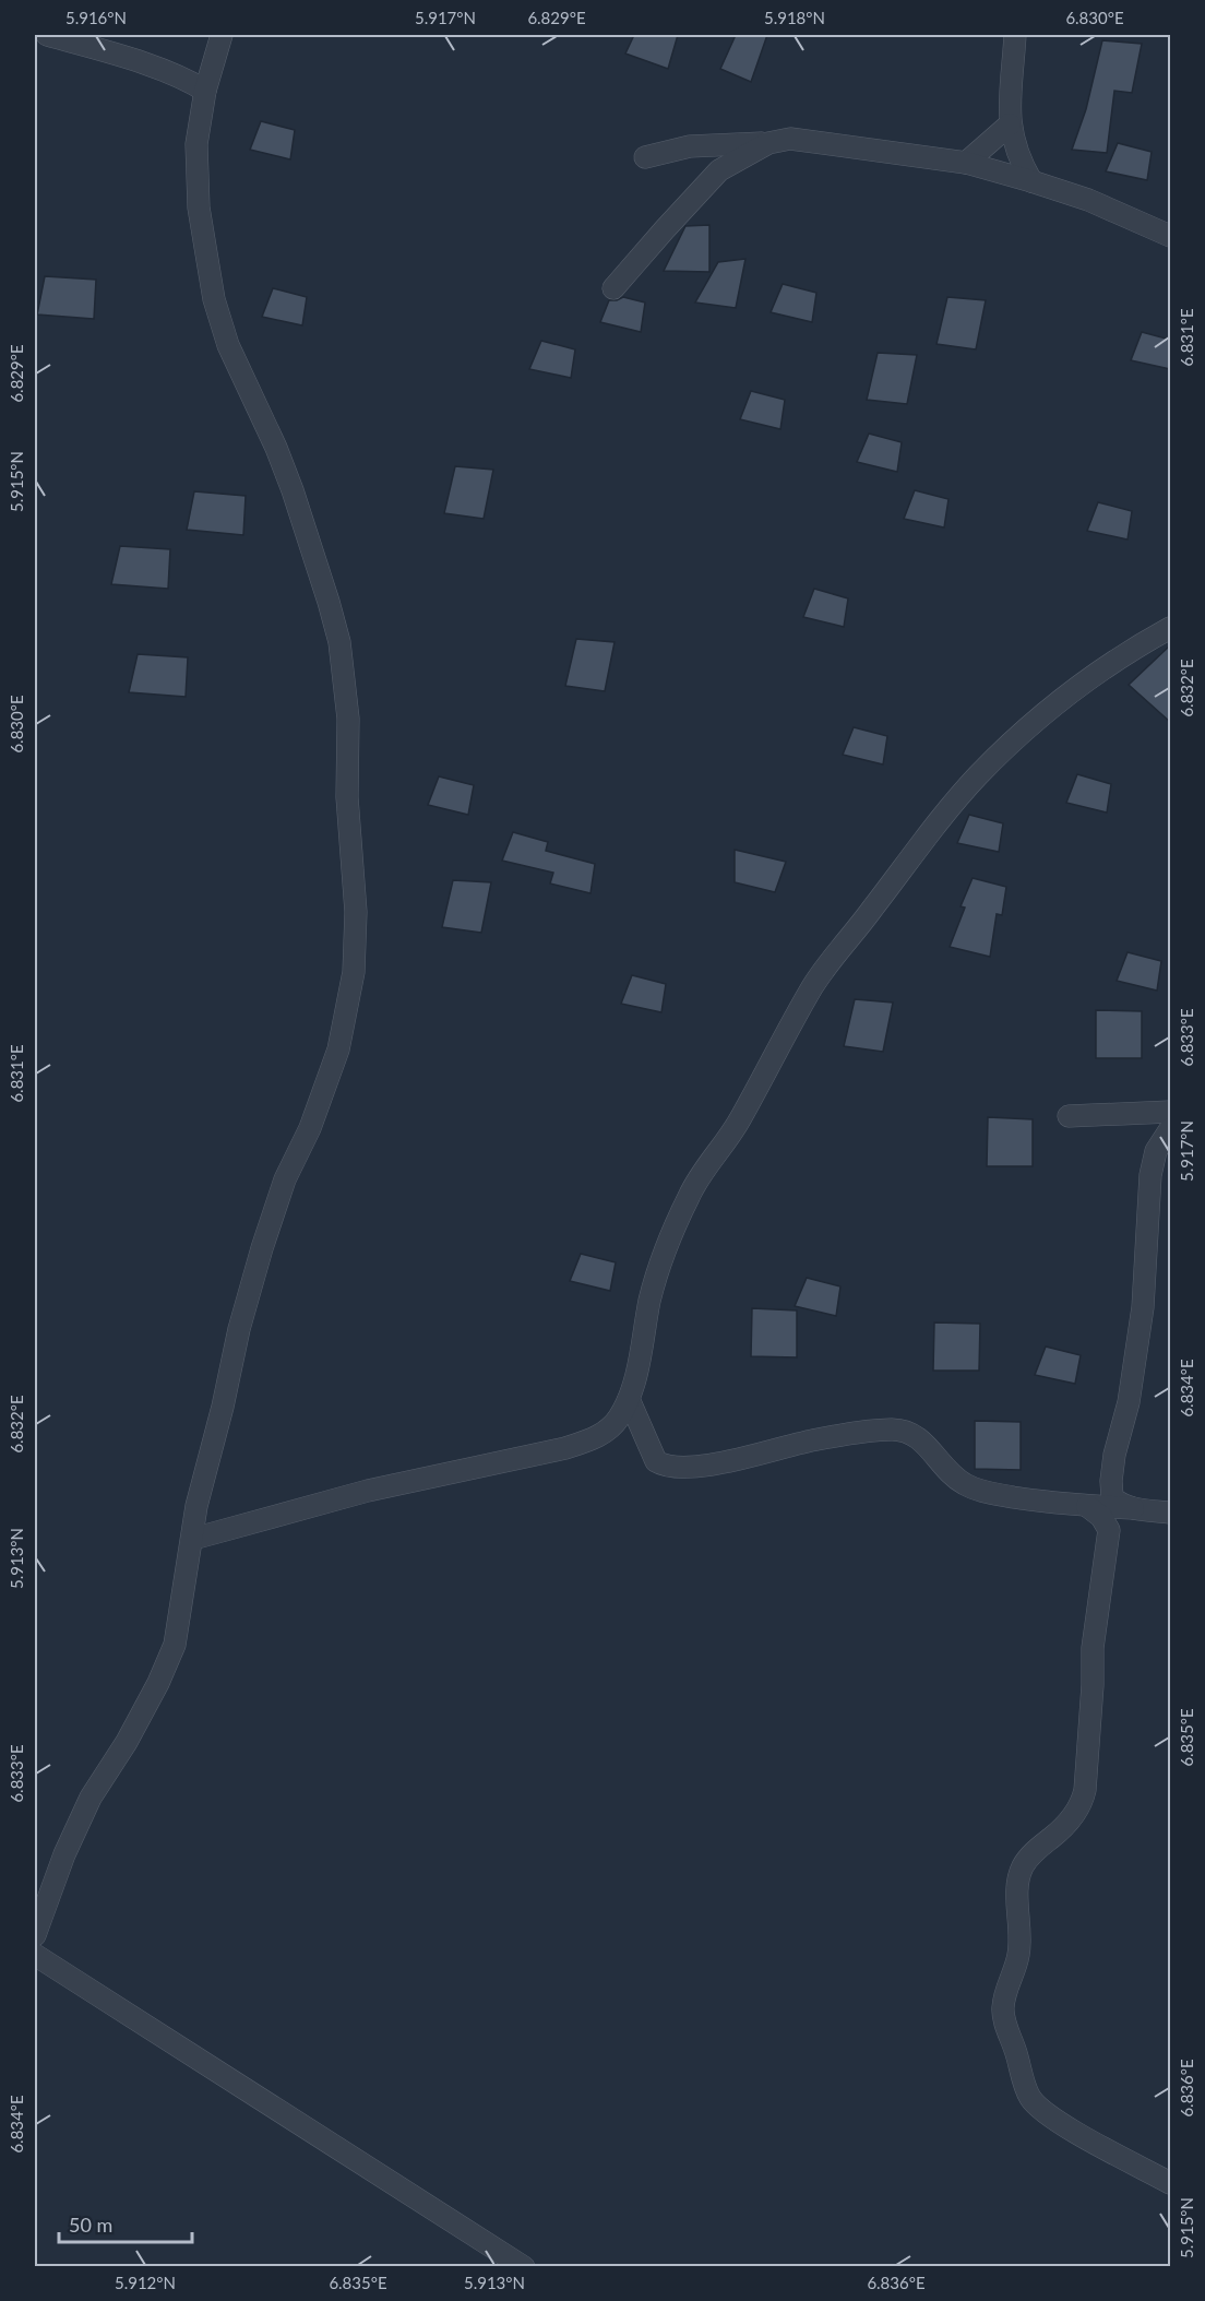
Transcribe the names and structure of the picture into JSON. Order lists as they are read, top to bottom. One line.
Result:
{"scale_bar":"50 m","coordinates":["5.916°N","5.917°N","6.829°E","5.918°N","6.830°E","6.831°E","5.915°N","6.832°E","6.833°E","6.834°E","5.913°N","6.835°E","6.836°E","5.912°N"]}
